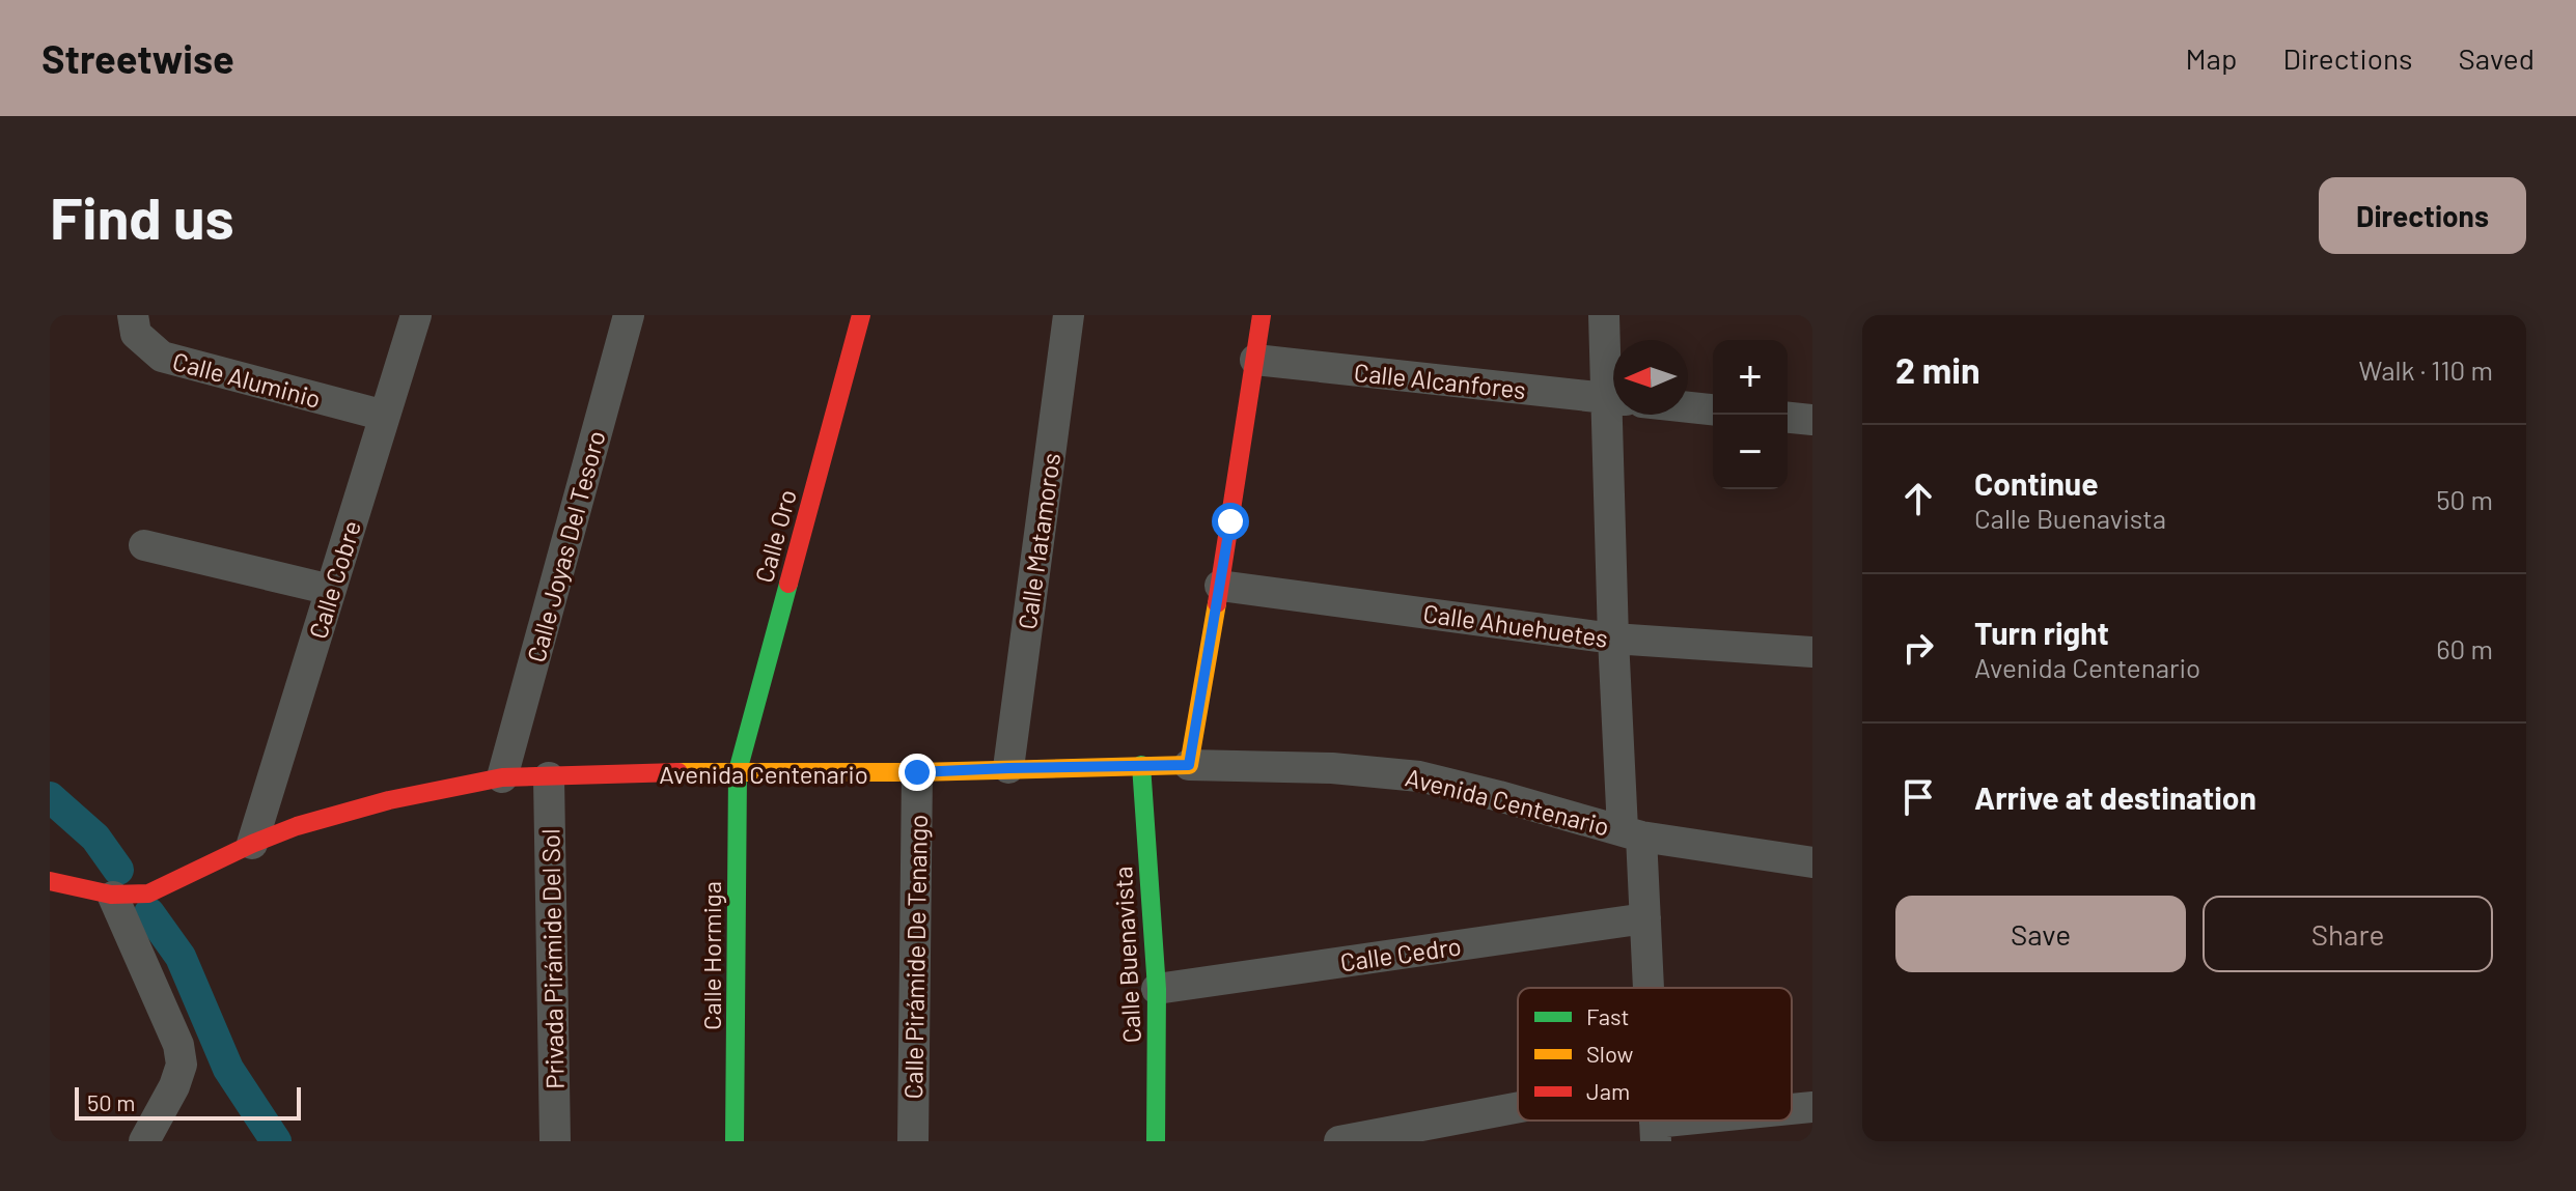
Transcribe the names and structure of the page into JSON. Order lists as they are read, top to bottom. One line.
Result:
{"streets":{"street":["Calle Aluminio","Calle Alcanfores","Calle Oro","Calle Matamoros","Calle Joyas Del Tesoro","Calle Cobre","Calle Ahuehuetes","Avenida Centenario","Calle Cedro","Calle Buenavista","Calle Hormiga","Calle Pirámide De Tenango","Privada Pirámide Del Sol"]},"crossings":[["Calle Aluminio","Calle Cobre"],["Calle Oro","Avenida Centenario"],["Calle Oro","Calle Hormiga"],["Calle Matamoros","Avenida Centenario"],["Calle Joyas Del Tesoro","Avenida Centenario"],["Calle Cobre","Avenida Centenario"],["Avenida Centenario","Calle Buenavista"],["Avenida Centenario","Calle Hormiga"],["Avenida Centenario","Calle Pirámide De Tenango"],["Avenida Centenario","Privada Pirámide Del Sol"],["Calle Cedro","Calle Buenavista"]],"legend":["Fast","Slow","Jam"],"scale_bar":"50 m","north":"left","page":{"header":"Streetwise","nav":["Map","Directions","Saved"],"buttons":["Directions",["Save","Share"]],"title":"Find us","heading":["2 min","Walk · 110 m"],"map_buttons":["+","−"],"list":[["Continue","Calle Buenavista","50 m"],["Turn right","Avenida Centenario","60 m"],"Arrive at destination"],"scale":"50 m"}}
